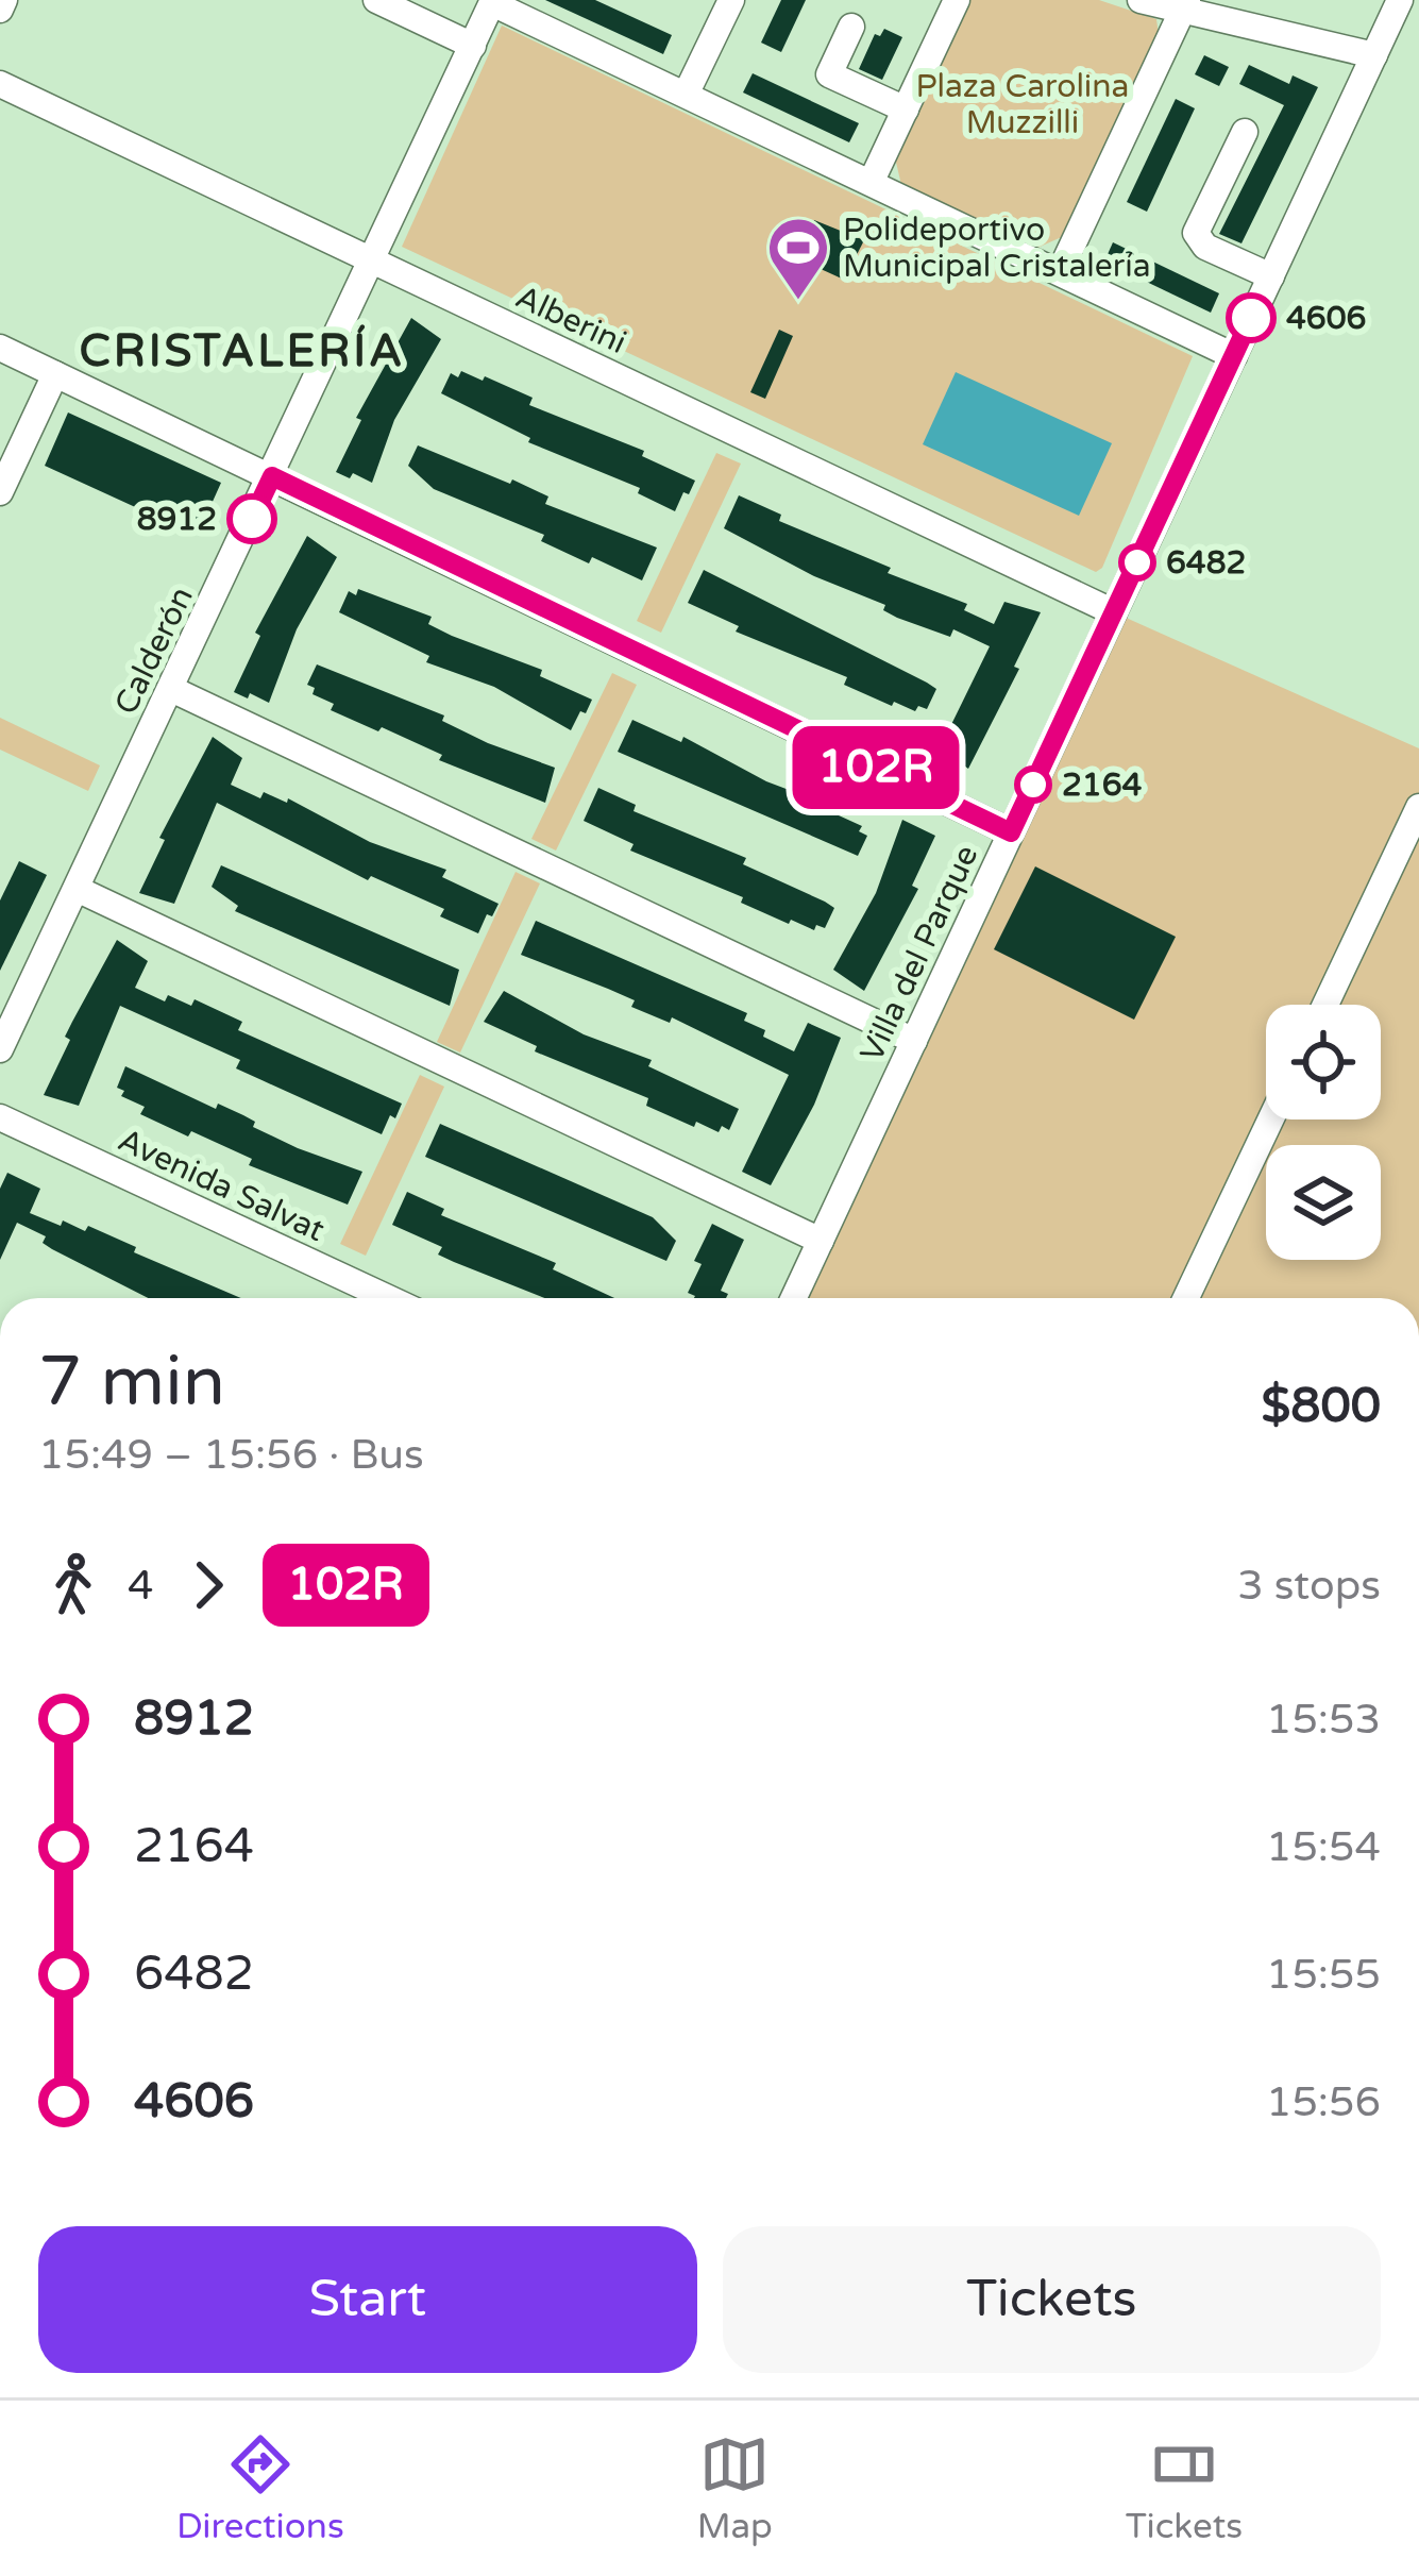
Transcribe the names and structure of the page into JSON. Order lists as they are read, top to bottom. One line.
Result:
{"streets":{"street":["Alberini","Calderón","Villa del Parque","Avenida Salvat"]},"crossings":[["Alberini","Calderón"],["Alberini","Villa del Parque"]],"districts":["CRISTALERÍA"],"parks":["Plaza Carolina Muzzilli"],"places":{"sports":["Polideportivo Municipal Cristalería"],"other":["4606","8912","6482","2164"]},"lines":["bus line 102R"],"page":{"on_map":"102R","heading":["7 min","15:49 – 15:56 · Bus","$800"],"legs":["4","102R","3 stops"],"list":[{"name":"8912","value":"15:53"},{"name":"2164","value":"15:54"},{"name":"6482","value":"15:55"},{"name":"4606","value":"15:56"}],"buttons":["Start","Tickets"],"tabs":["Directions","Map","Tickets"]}}
